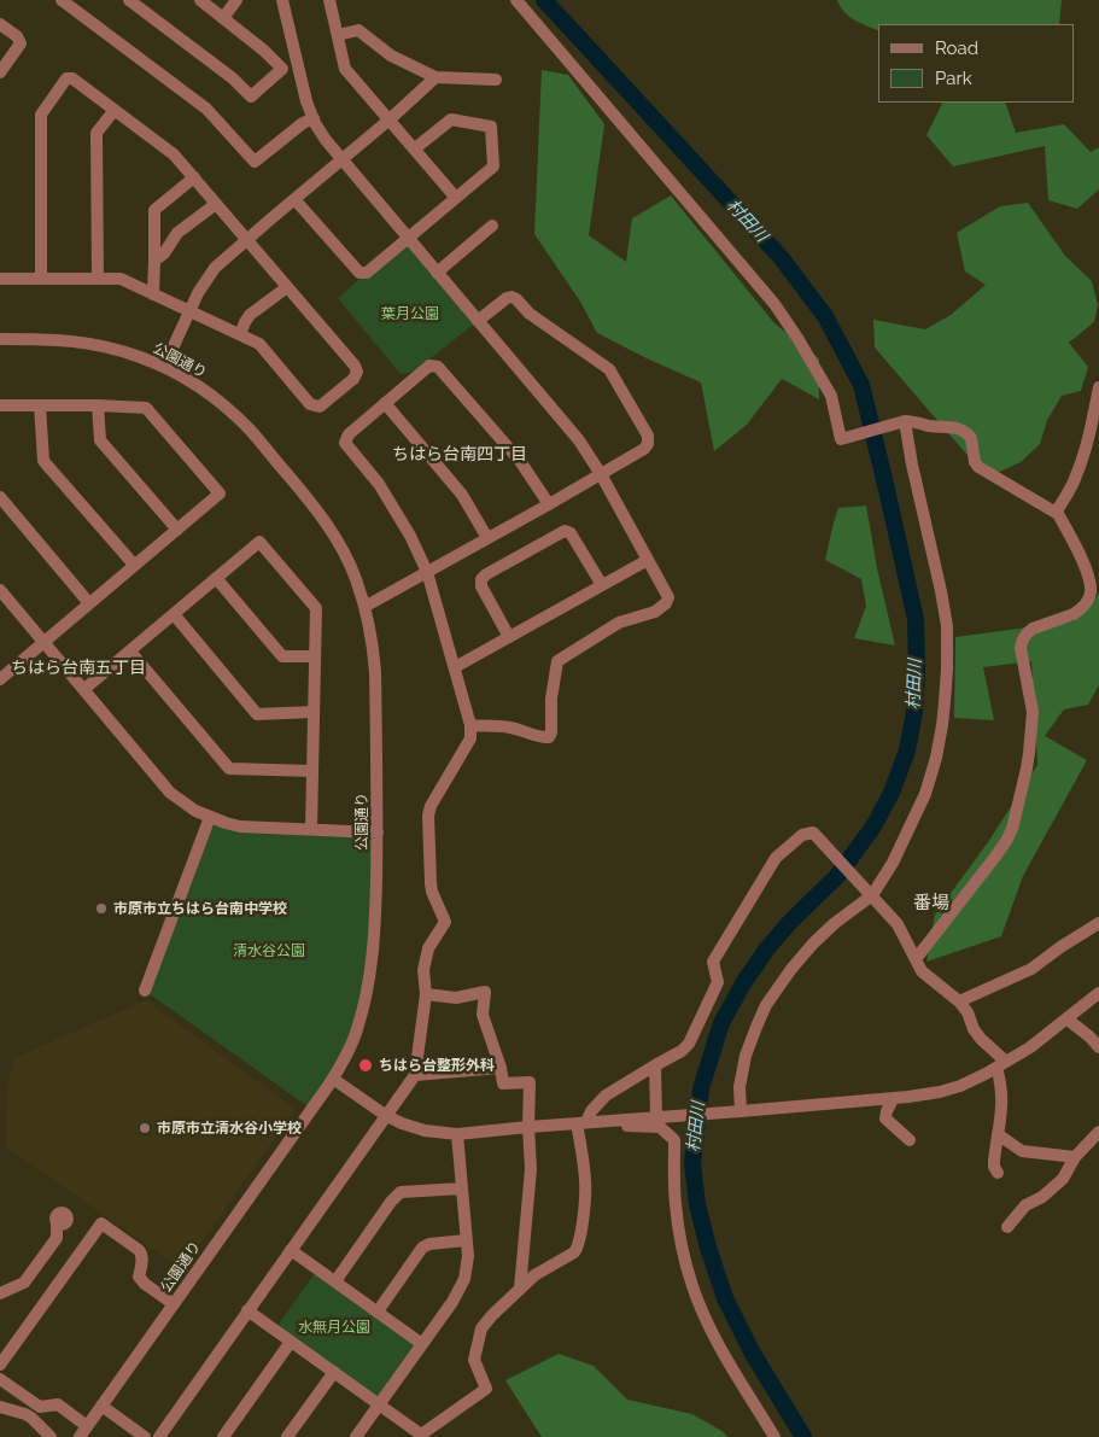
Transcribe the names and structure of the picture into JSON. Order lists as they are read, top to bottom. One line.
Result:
{"streets":{"street":["公園通り"]},"districts":["ちはら台南四丁目","ちはら台南五丁目","番場"],"water":["村田川"],"parks":["葉月公園","清水谷公園","水無月公園"],"places":["市原市立ちはら台南中学校","ちはら台整形外科","市原市立清水谷小学校"],"legend":["Road","Park"]}
